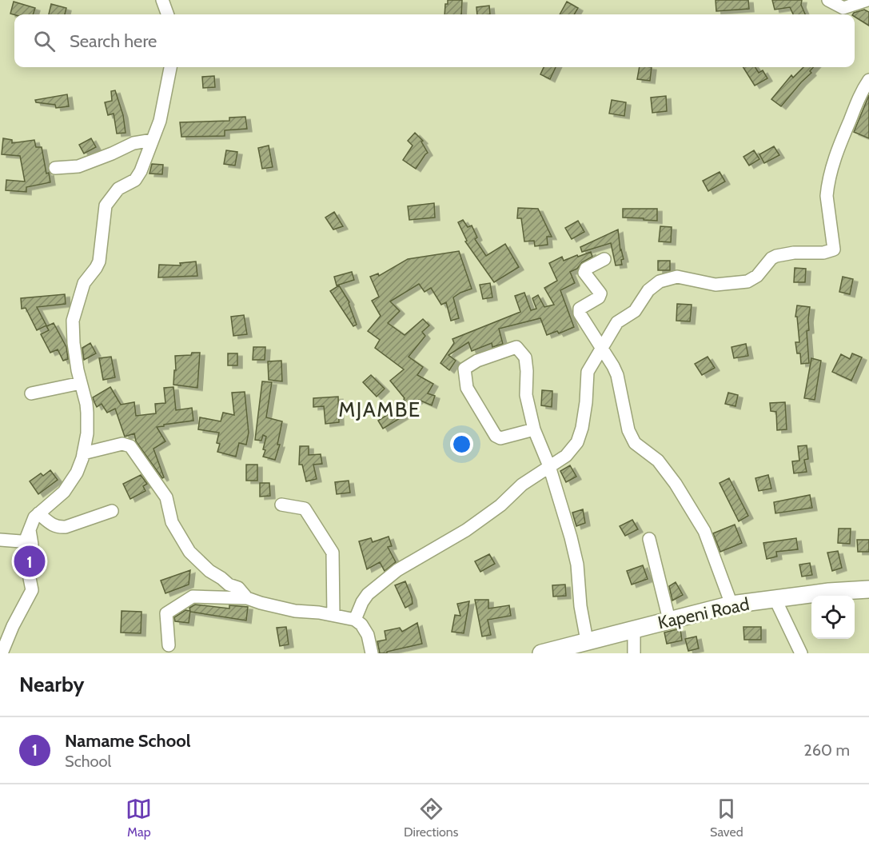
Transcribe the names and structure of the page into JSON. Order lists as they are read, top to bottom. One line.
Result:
{"streets":{"main road":["Kapeni Road"]},"districts":["MJAMBE"],"page":{"search":"Search here","pins":"1","heading":"Nearby","list":[{"mark":"1","name":"Namame School","note":"School","value":"260 m"}],"nav":["Map","Directions","Saved"]}}
